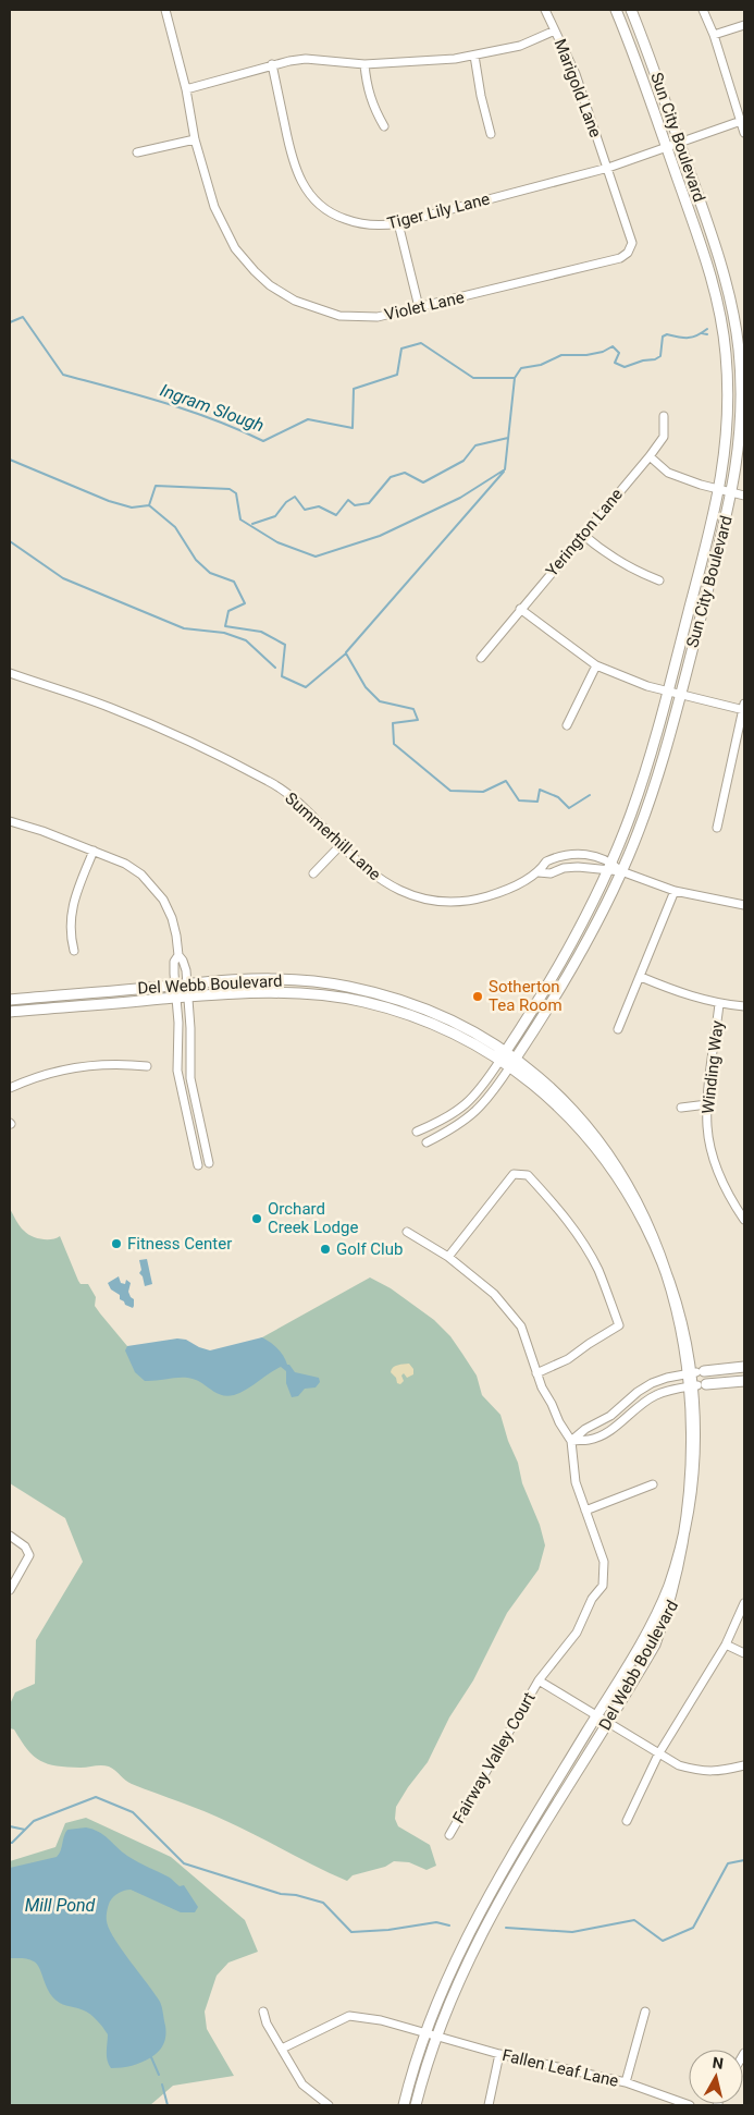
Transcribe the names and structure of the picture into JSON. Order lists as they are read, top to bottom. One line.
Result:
{"streets":{"street":["Marigold Lane","Sun City Boulevard","Tiger Lily Lane","Violet Lane","Yerington Lane","Summerhill Lane","Del Webb Boulevard","Winding Way","Fairway Valley Court","Fallen Leaf Lane"]},"crossings":[["Marigold Lane","Tiger Lily Lane"],["Marigold Lane","Violet Lane"],["Sun City Boulevard","Tiger Lily Lane"],["Sun City Boulevard","Summerhill Lane"],["Sun City Boulevard","Del Webb Boulevard"],["Tiger Lily Lane","Violet Lane"],["Del Webb Boulevard","Fallen Leaf Lane"]],"water":["Ingram Slough","Mill Pond"],"places":["Sotherton Tea Room","Orchard Creek Lodge","Fitness Center","Golf Club"],"north":"top"}
